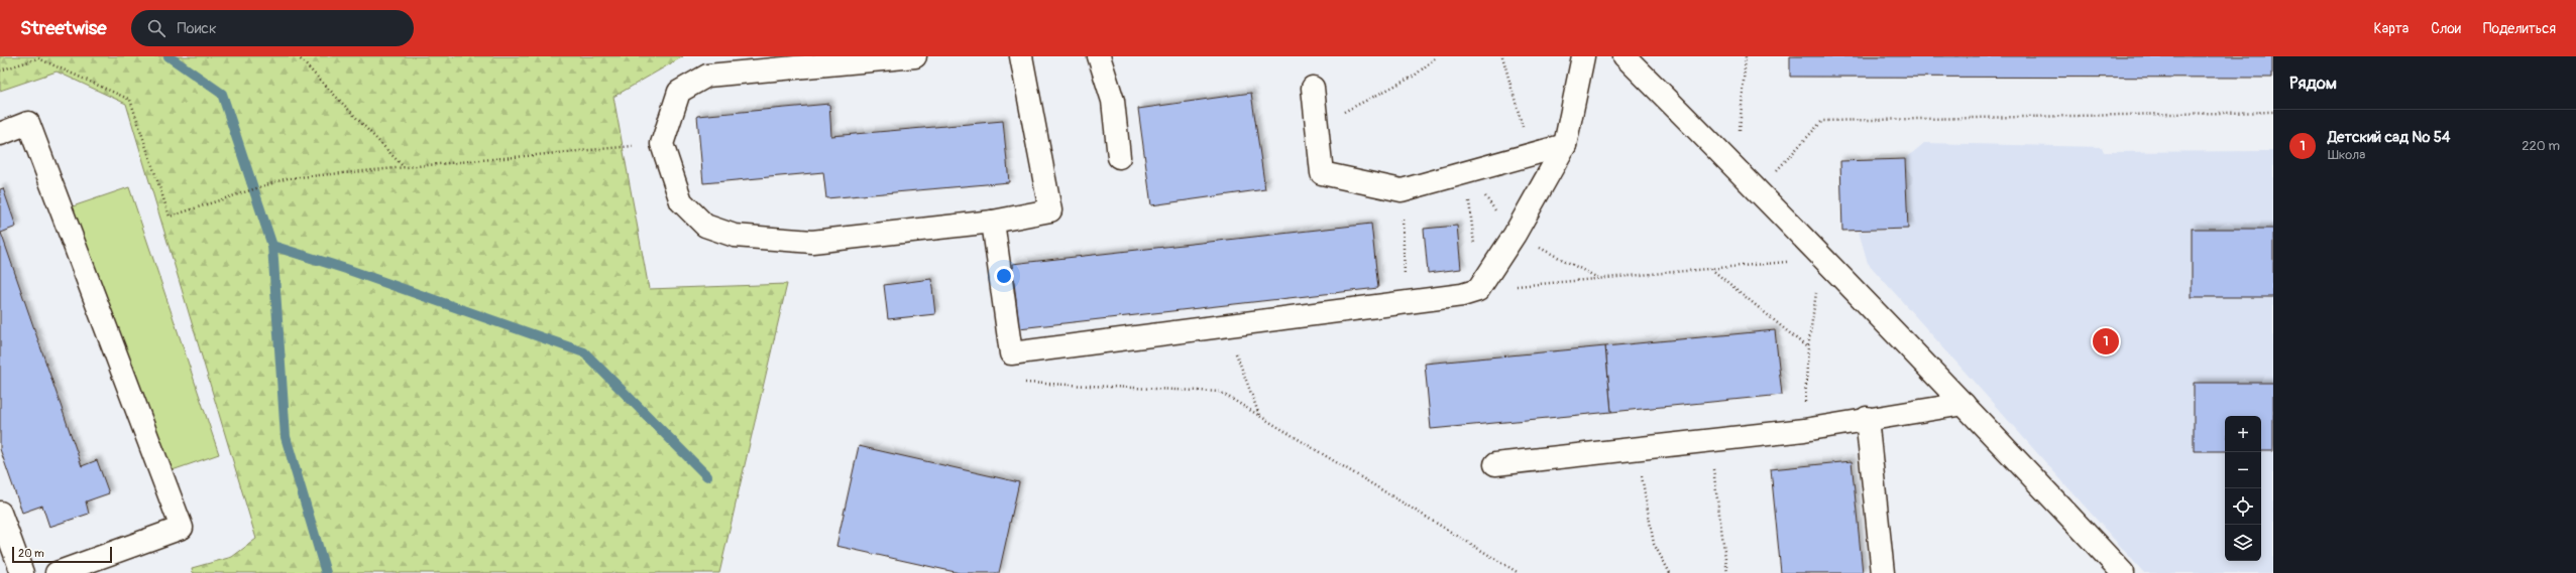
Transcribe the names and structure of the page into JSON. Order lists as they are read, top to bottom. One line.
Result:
{"scale_bar":"20 m","page":{"header":"Streetwise","search":"Поиск","nav":["Карта","Слои","Поделиться"],"heading":"Рядом","list":[{"mark":"1","name":"Детский сад № 54","note":"Школа","value":"220 m"}],"pins":"1","map_buttons":["+","−"],"scale":"20 m"}}
